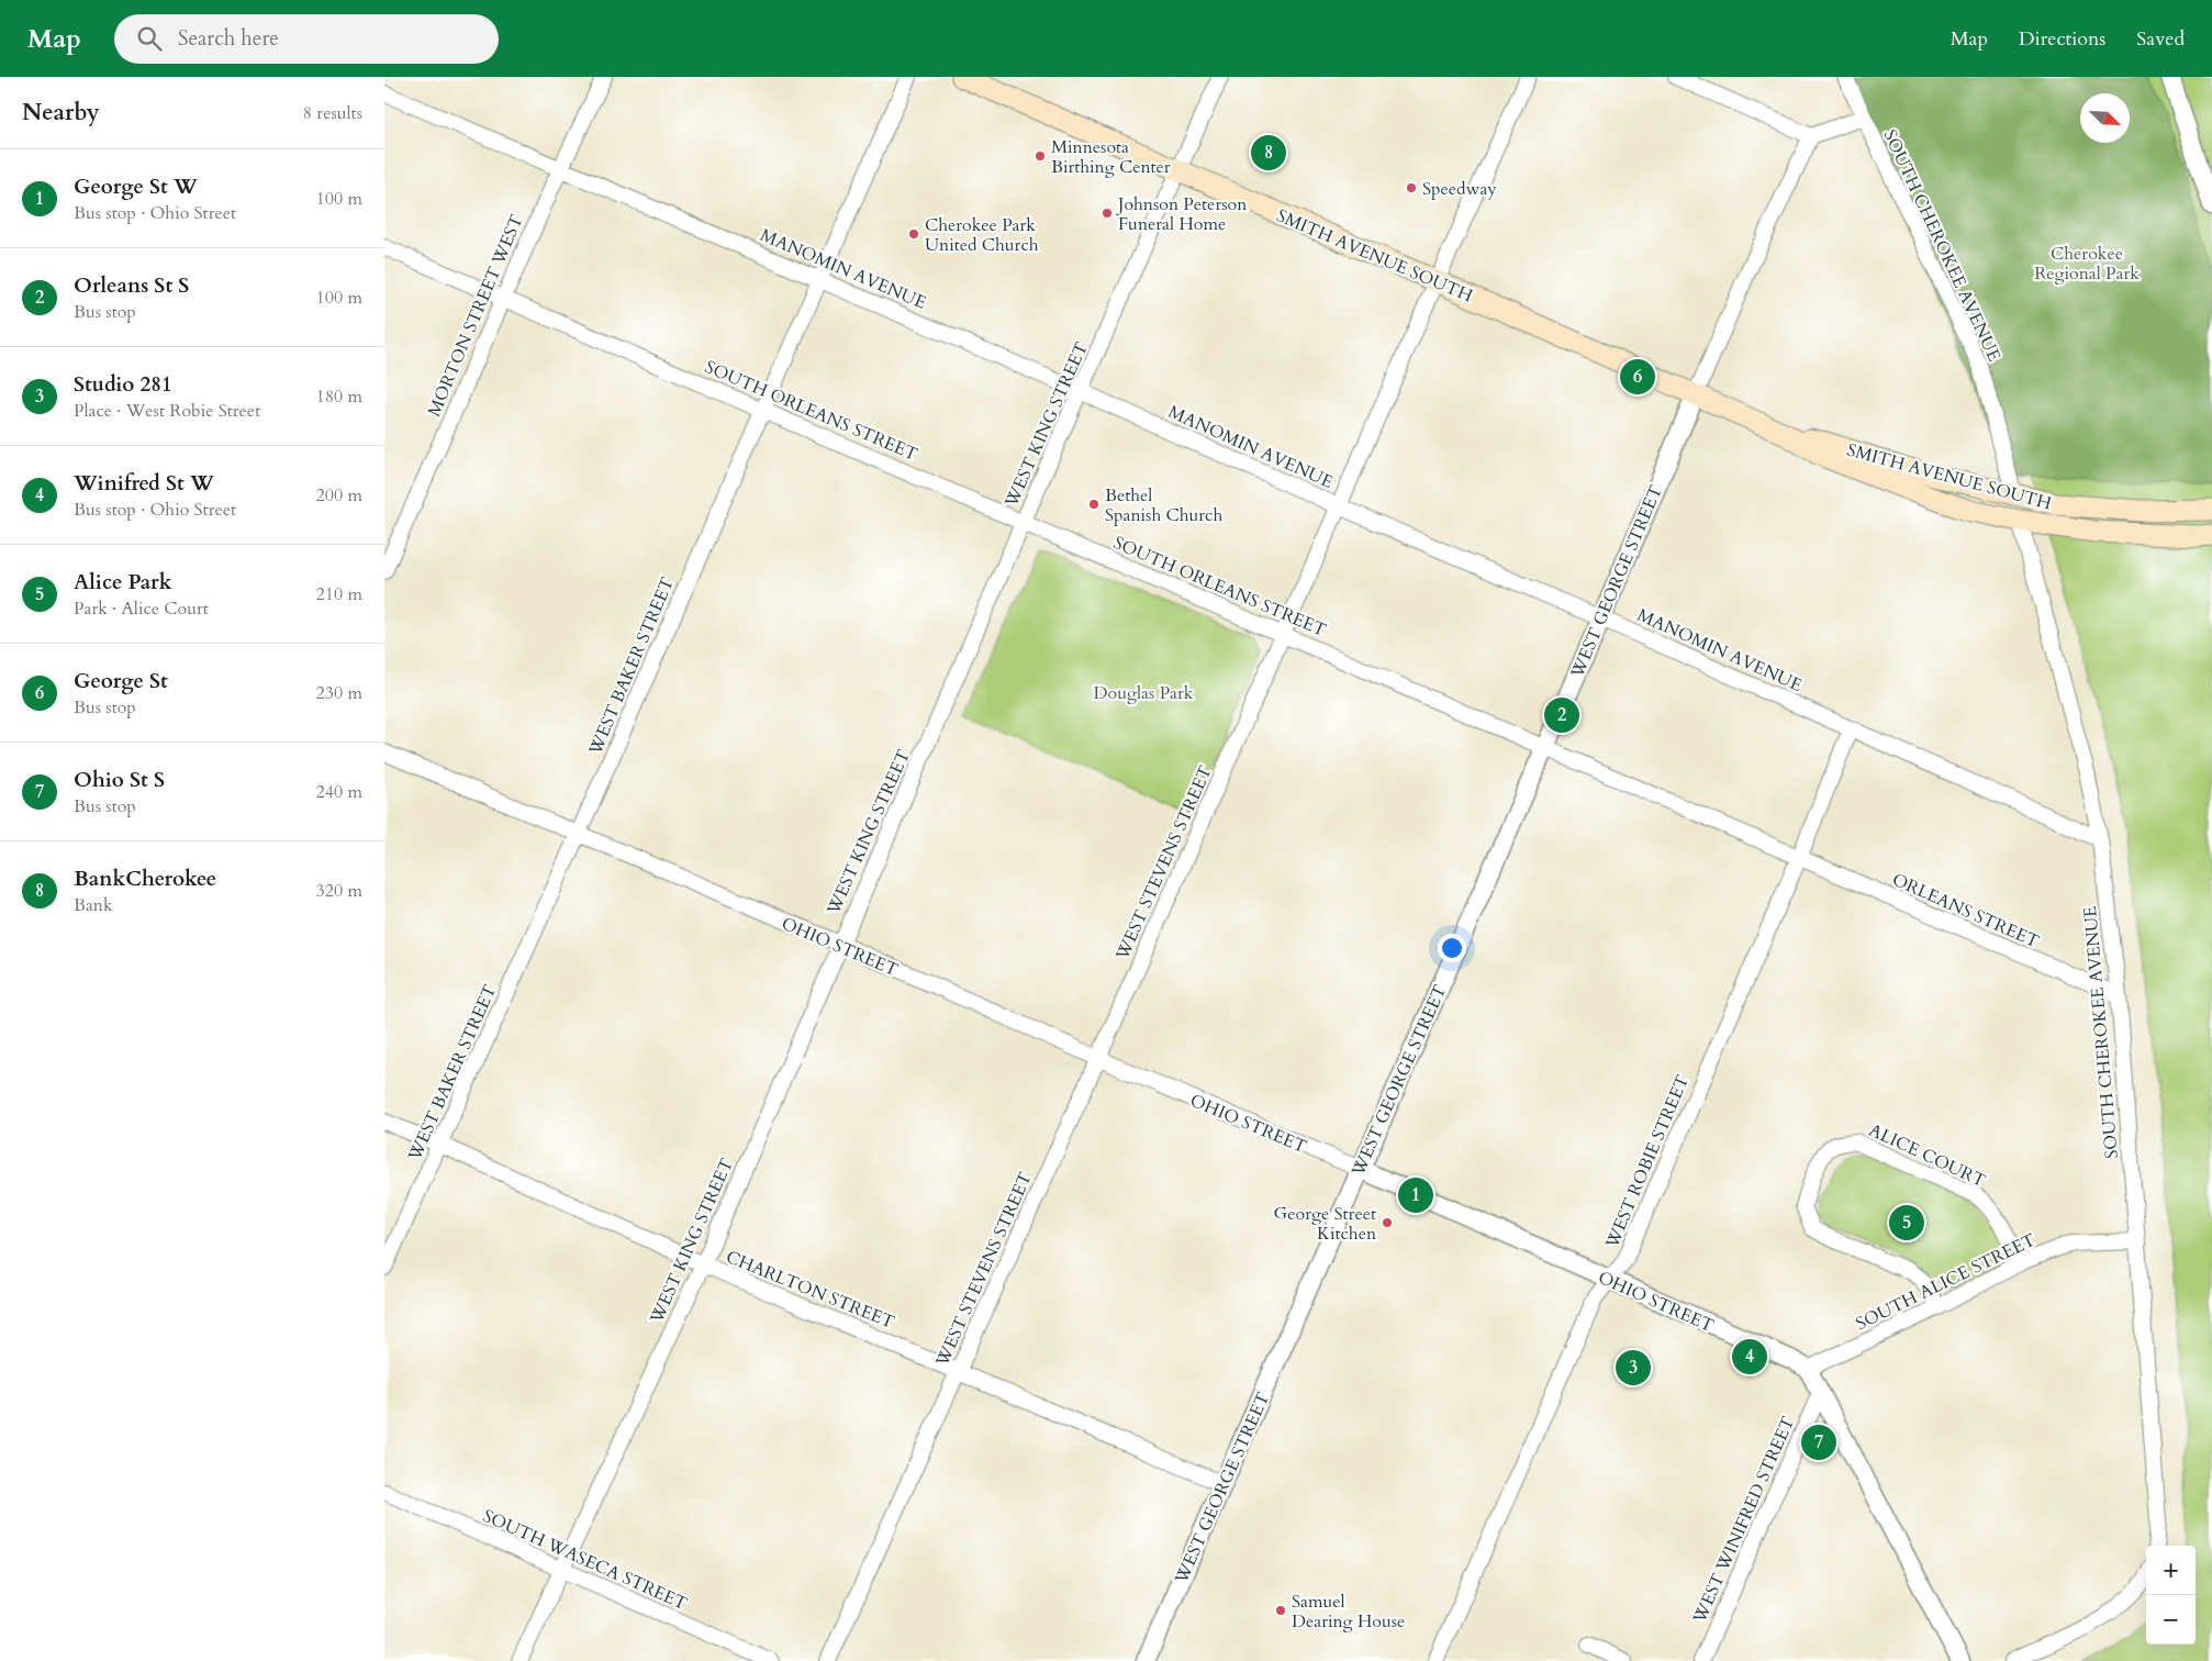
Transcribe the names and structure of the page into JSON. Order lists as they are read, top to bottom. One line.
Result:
{"streets":{"main road":["SMITH AVENUE SOUTH"],"street":["SOUTH CHEROKEE AVENUE","MANOMIN AVENUE","MORTON STREET WEST","SOUTH ORLEANS STREET","WEST KING STREET","WEST GEORGE STREET","WEST BAKER STREET","WEST STEVENS STREET","ORLEANS STREET","OHIO STREET","ALICE COURT","WEST ROBIE STREET","SOUTH ALICE STREET","CHARLTON STREET","WEST WINIFRED STREET","SOUTH WASECA STREET"]},"crossings":[["SOUTH CHEROKEE AVENUE","SMITH AVENUE SOUTH"],["SOUTH CHEROKEE AVENUE","MANOMIN AVENUE"],["SOUTH CHEROKEE AVENUE","ORLEANS STREET"],["SOUTH CHEROKEE AVENUE","SOUTH ALICE STREET"],["SMITH AVENUE SOUTH","WEST KING STREET"],["SMITH AVENUE SOUTH","WEST GEORGE STREET"],["SMITH AVENUE SOUTH","WEST STEVENS STREET"],["MANOMIN AVENUE","MORTON STREET WEST"],["MANOMIN AVENUE","WEST KING STREET"],["MANOMIN AVENUE","WEST GEORGE STREET"],["MANOMIN AVENUE","WEST BAKER STREET"],["MANOMIN AVENUE","WEST STEVENS STREET"],["MANOMIN AVENUE","WEST ROBIE STREET"],["MORTON STREET WEST","SOUTH ORLEANS STREET"],["SOUTH ORLEANS STREET","WEST KING STREET"],["SOUTH ORLEANS STREET","WEST GEORGE STREET"],["SOUTH ORLEANS STREET","WEST BAKER STREET"],["SOUTH ORLEANS STREET","WEST STEVENS STREET"],["SOUTH ORLEANS STREET","ORLEANS STREET"],["SOUTH ORLEANS STREET","WEST ROBIE STREET"],["WEST KING STREET","OHIO STREET"],["WEST KING STREET","CHARLTON STREET"],["WEST KING STREET","SOUTH WASECA STREET"],["WEST GEORGE STREET","OHIO STREET"],["WEST GEORGE STREET","CHARLTON STREET"],["WEST BAKER STREET","OHIO STREET"],["WEST BAKER STREET","CHARLTON STREET"],["WEST STEVENS STREET","OHIO STREET"],["WEST STEVENS STREET","CHARLTON STREET"],["ORLEANS STREET","WEST ROBIE STREET"],["OHIO STREET","WEST ROBIE STREET"],["OHIO STREET","SOUTH ALICE STREET"],["ALICE COURT","SOUTH ALICE STREET"]],"parks":["Cherokee Regional Park","Douglas Park"],"places":["Minnesota Birthing Center","Speedway","Johnson Peterson Funeral Home","Cherokee Park United Church","Bethel Spanish Church","George Street Kitchen","Samuel Dearing House"],"north":"bottom right","page":{"header":"Map","search":"Search here","nav":["Map","Directions","Saved"],"heading":["Nearby","8 results"],"pins":["8","6","2","1","5","4","3","7"],"list":[{"mark":"1","name":"George St W","note":"Bus stop · Ohio Street","value":"100 m"},{"mark":"2","name":"Orleans St S","note":"Bus stop","value":"100 m"},{"mark":"3","name":"Studio 281","note":"Place · West Robie Street","value":"180 m"},{"mark":"4","name":"Winifred St W","note":"Bus stop · Ohio Street","value":"200 m"},{"mark":"5","name":"Alice Park","note":"Park · Alice Court","value":"210 m"},{"mark":"6","name":"George St","note":"Bus stop","value":"230 m"},{"mark":"7","name":"Ohio St S","note":"Bus stop","value":"240 m"},{"mark":"8","name":"BankCherokee","note":"Bank","value":"320 m"}],"map_buttons":["+","−"]}}
